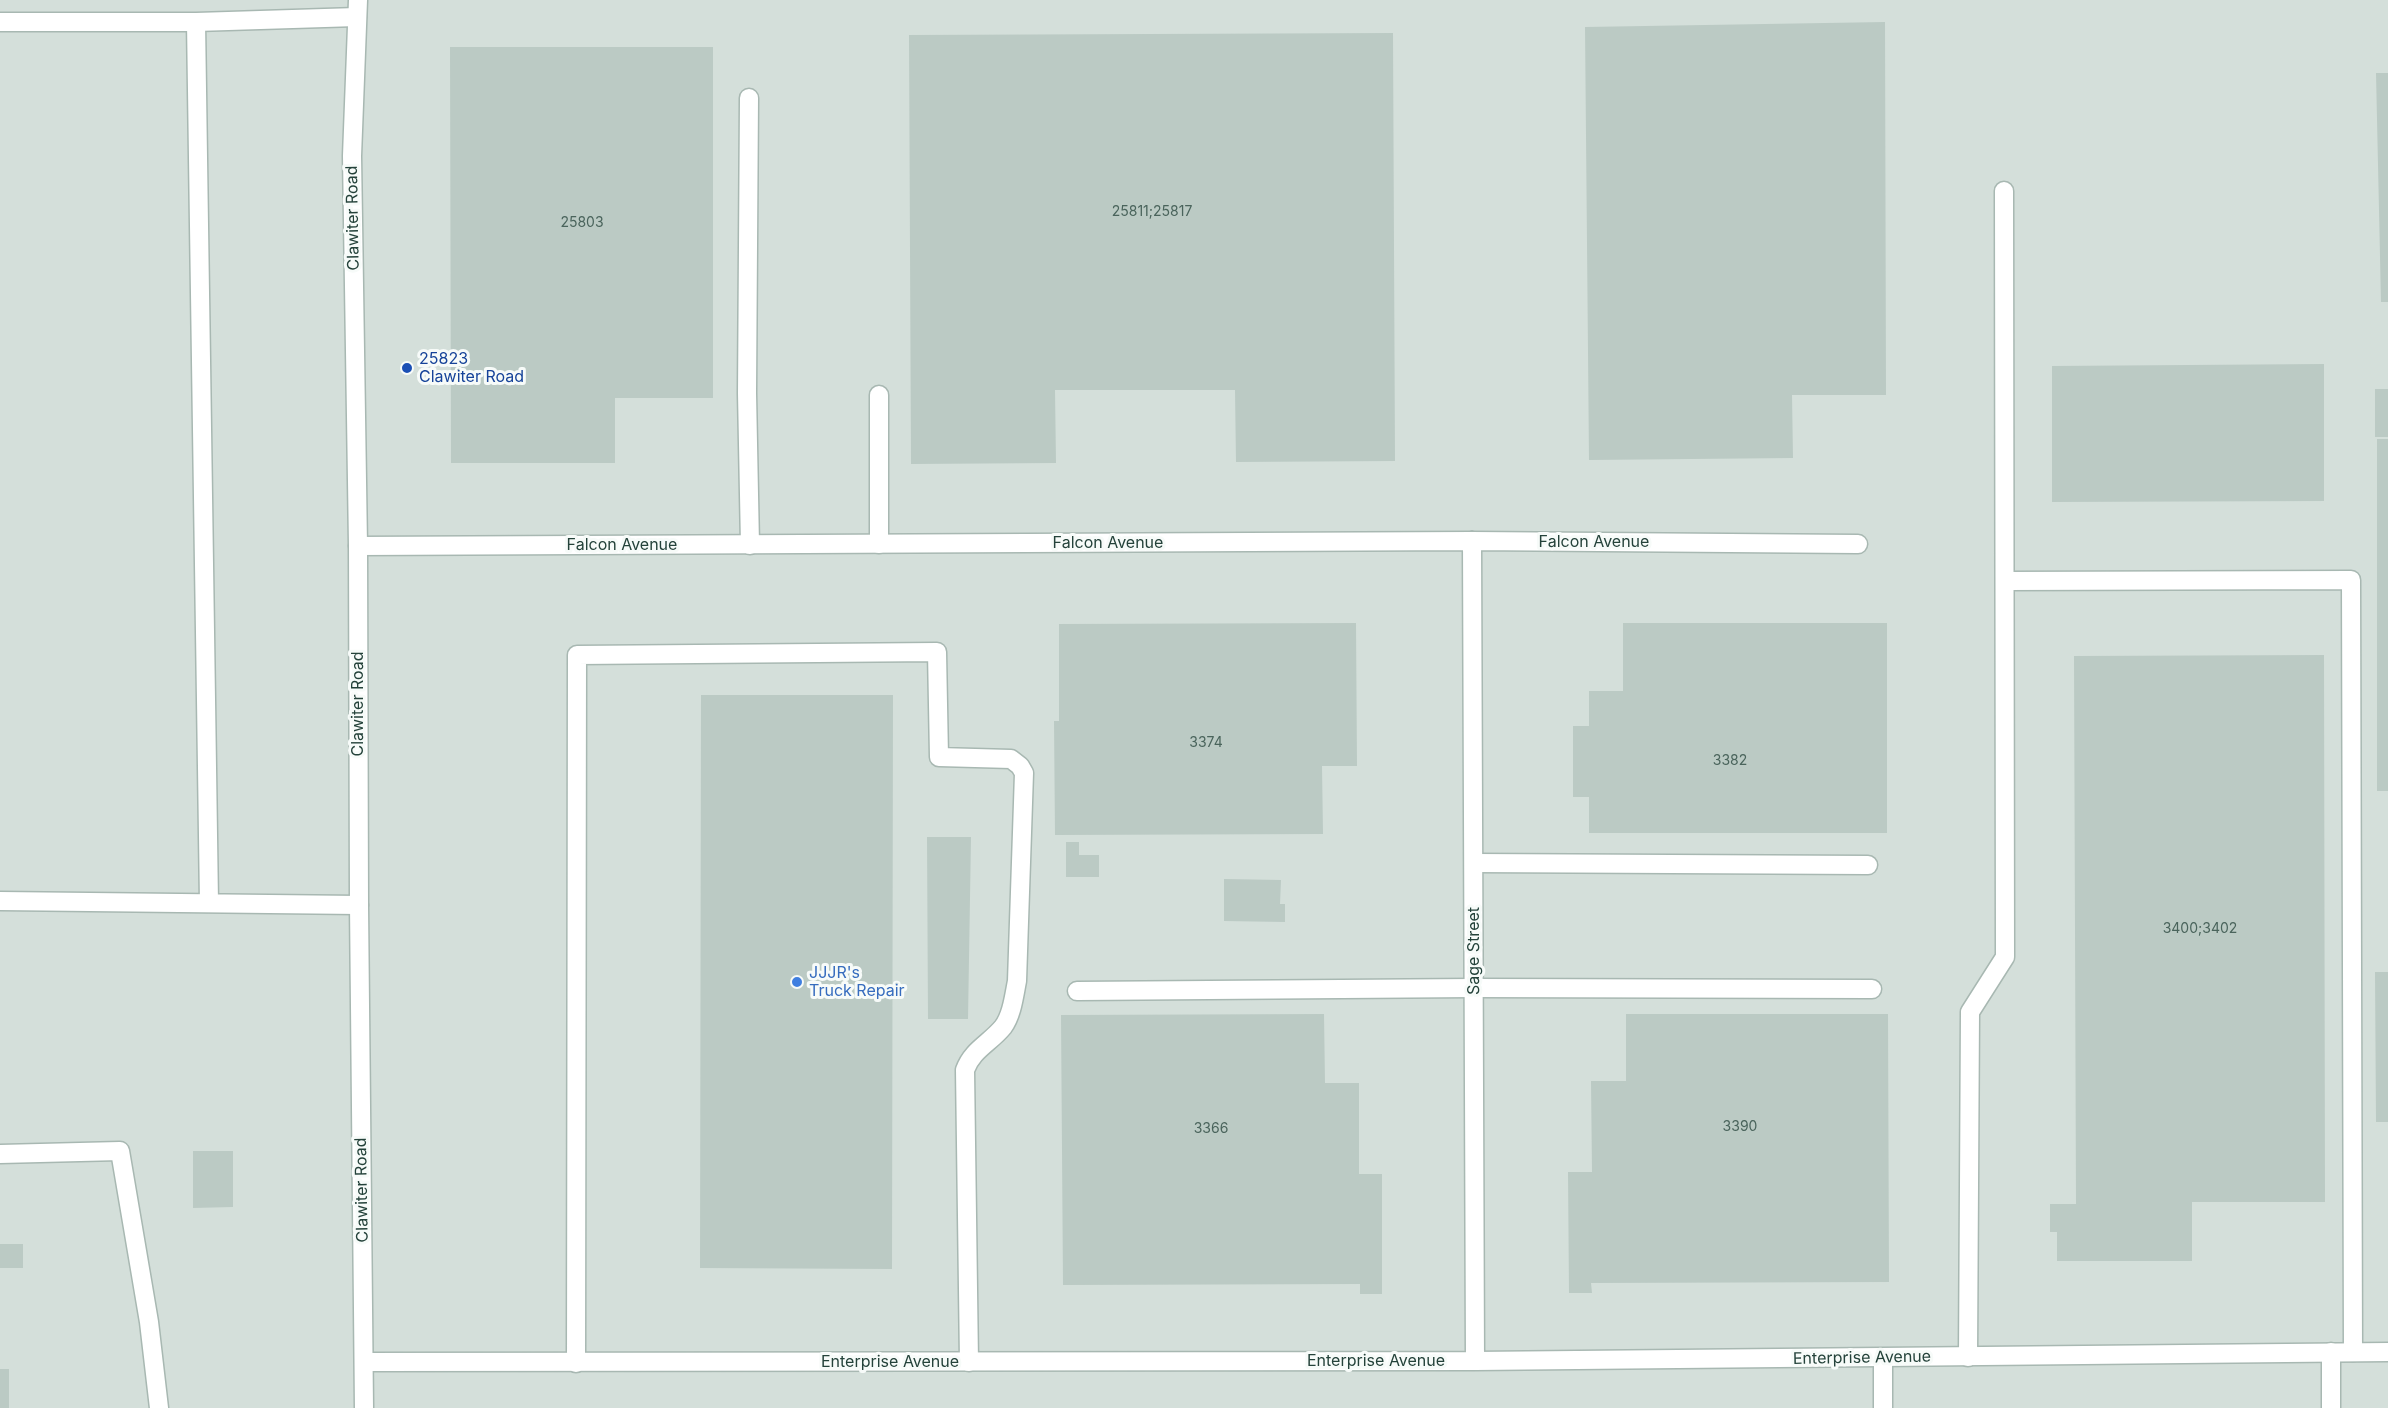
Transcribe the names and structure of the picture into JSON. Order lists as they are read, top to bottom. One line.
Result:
{"streets":{"street":["Clawiter Road","Falcon Avenue","Sage Street","Enterprise Avenue"]},"crossings":[["Clawiter Road","Falcon Avenue"],["Clawiter Road","Enterprise Avenue"],["Falcon Avenue","Sage Street"],["Sage Street","Enterprise Avenue"]],"places":["25823 Clawiter Road","JJJR's Truck Repair"],"house_numbers":["25811;25817","25803","3374","3382","3400;3402","3390","3366"]}
